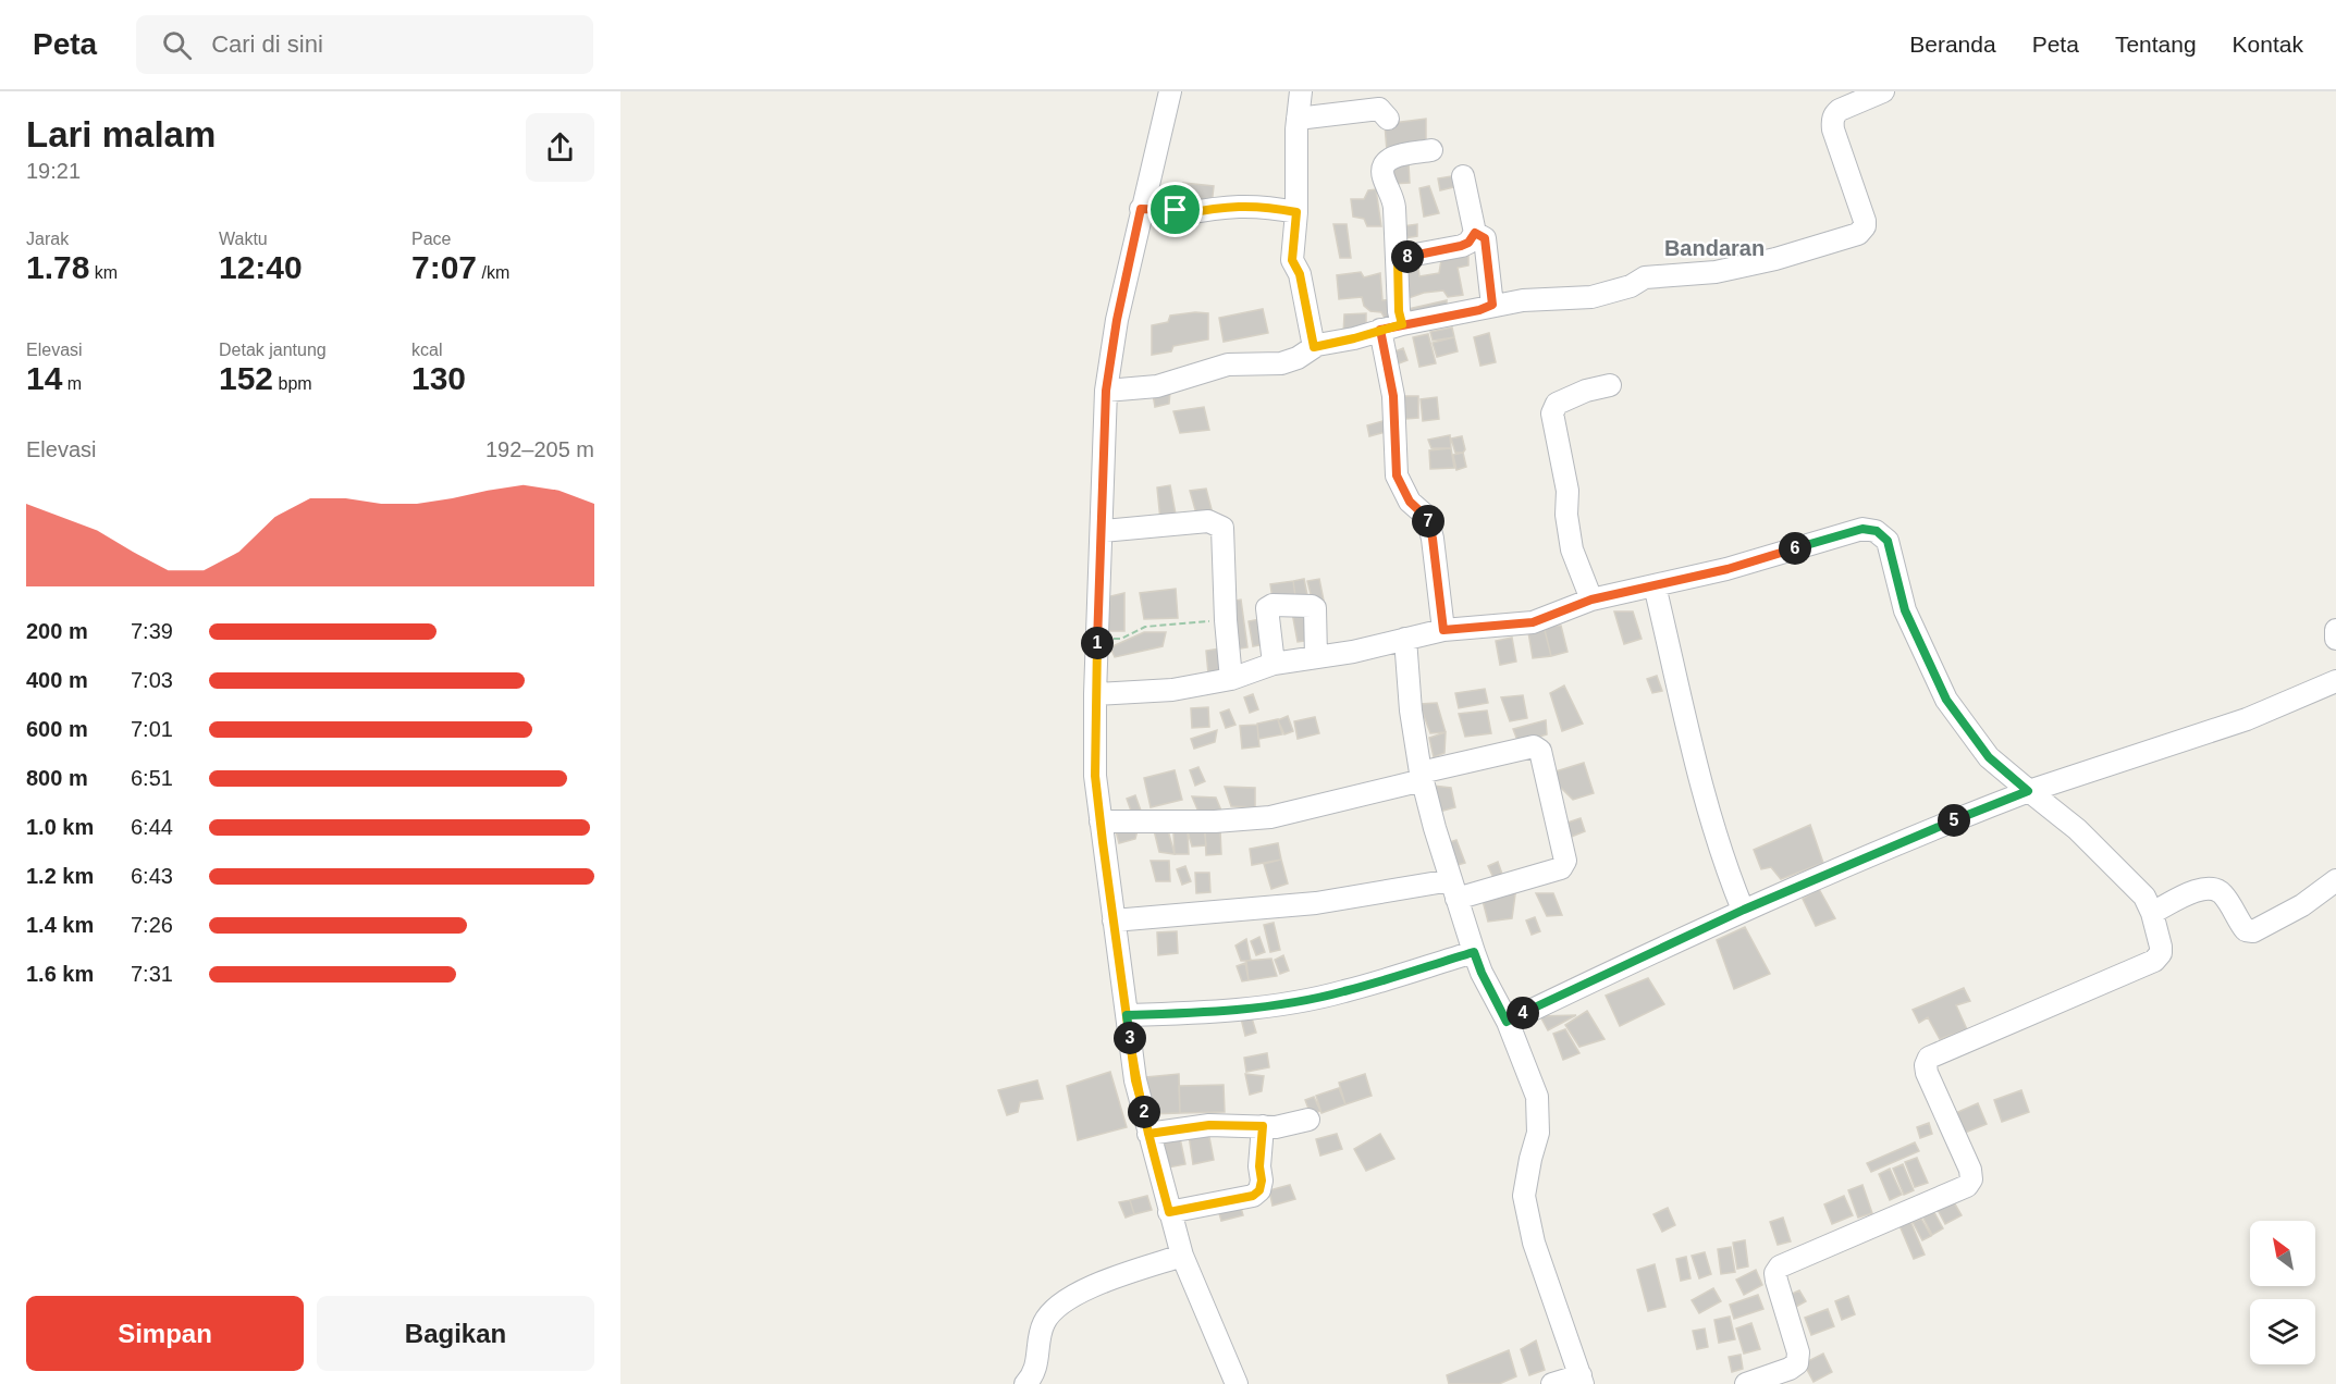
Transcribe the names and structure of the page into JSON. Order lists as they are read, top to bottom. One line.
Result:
{"districts":["Bandaran"],"north":"top left","page":{"header":"Peta","search":"Cari di sini","nav":["Beranda","Peta","Tentang","Kontak"],"heading":["Lari malam","19:21"],"stats":[["Jarak","1.78 km"],["Waktu","12:40"],["Pace","7:07 /km"],["Elevasi","14 m"],["Detak jantung","152 bpm"],["kcal","130"]],"pins":["8","7","6","1","5","4","3","2"],"chart":["Elevasi","192–205 m"],"list":[{"name":"200 m","note":"7:39"},{"name":"400 m","note":"7:03"},{"name":"600 m","note":"7:01"},{"name":"800 m","note":"6:51"},{"name":"1.0 km","note":"6:44"},{"name":"1.2 km","note":"6:43"},{"name":"1.4 km","note":"7:26"},{"name":"1.6 km","note":"7:31"}],"buttons":["Simpan","Bagikan"]}}
